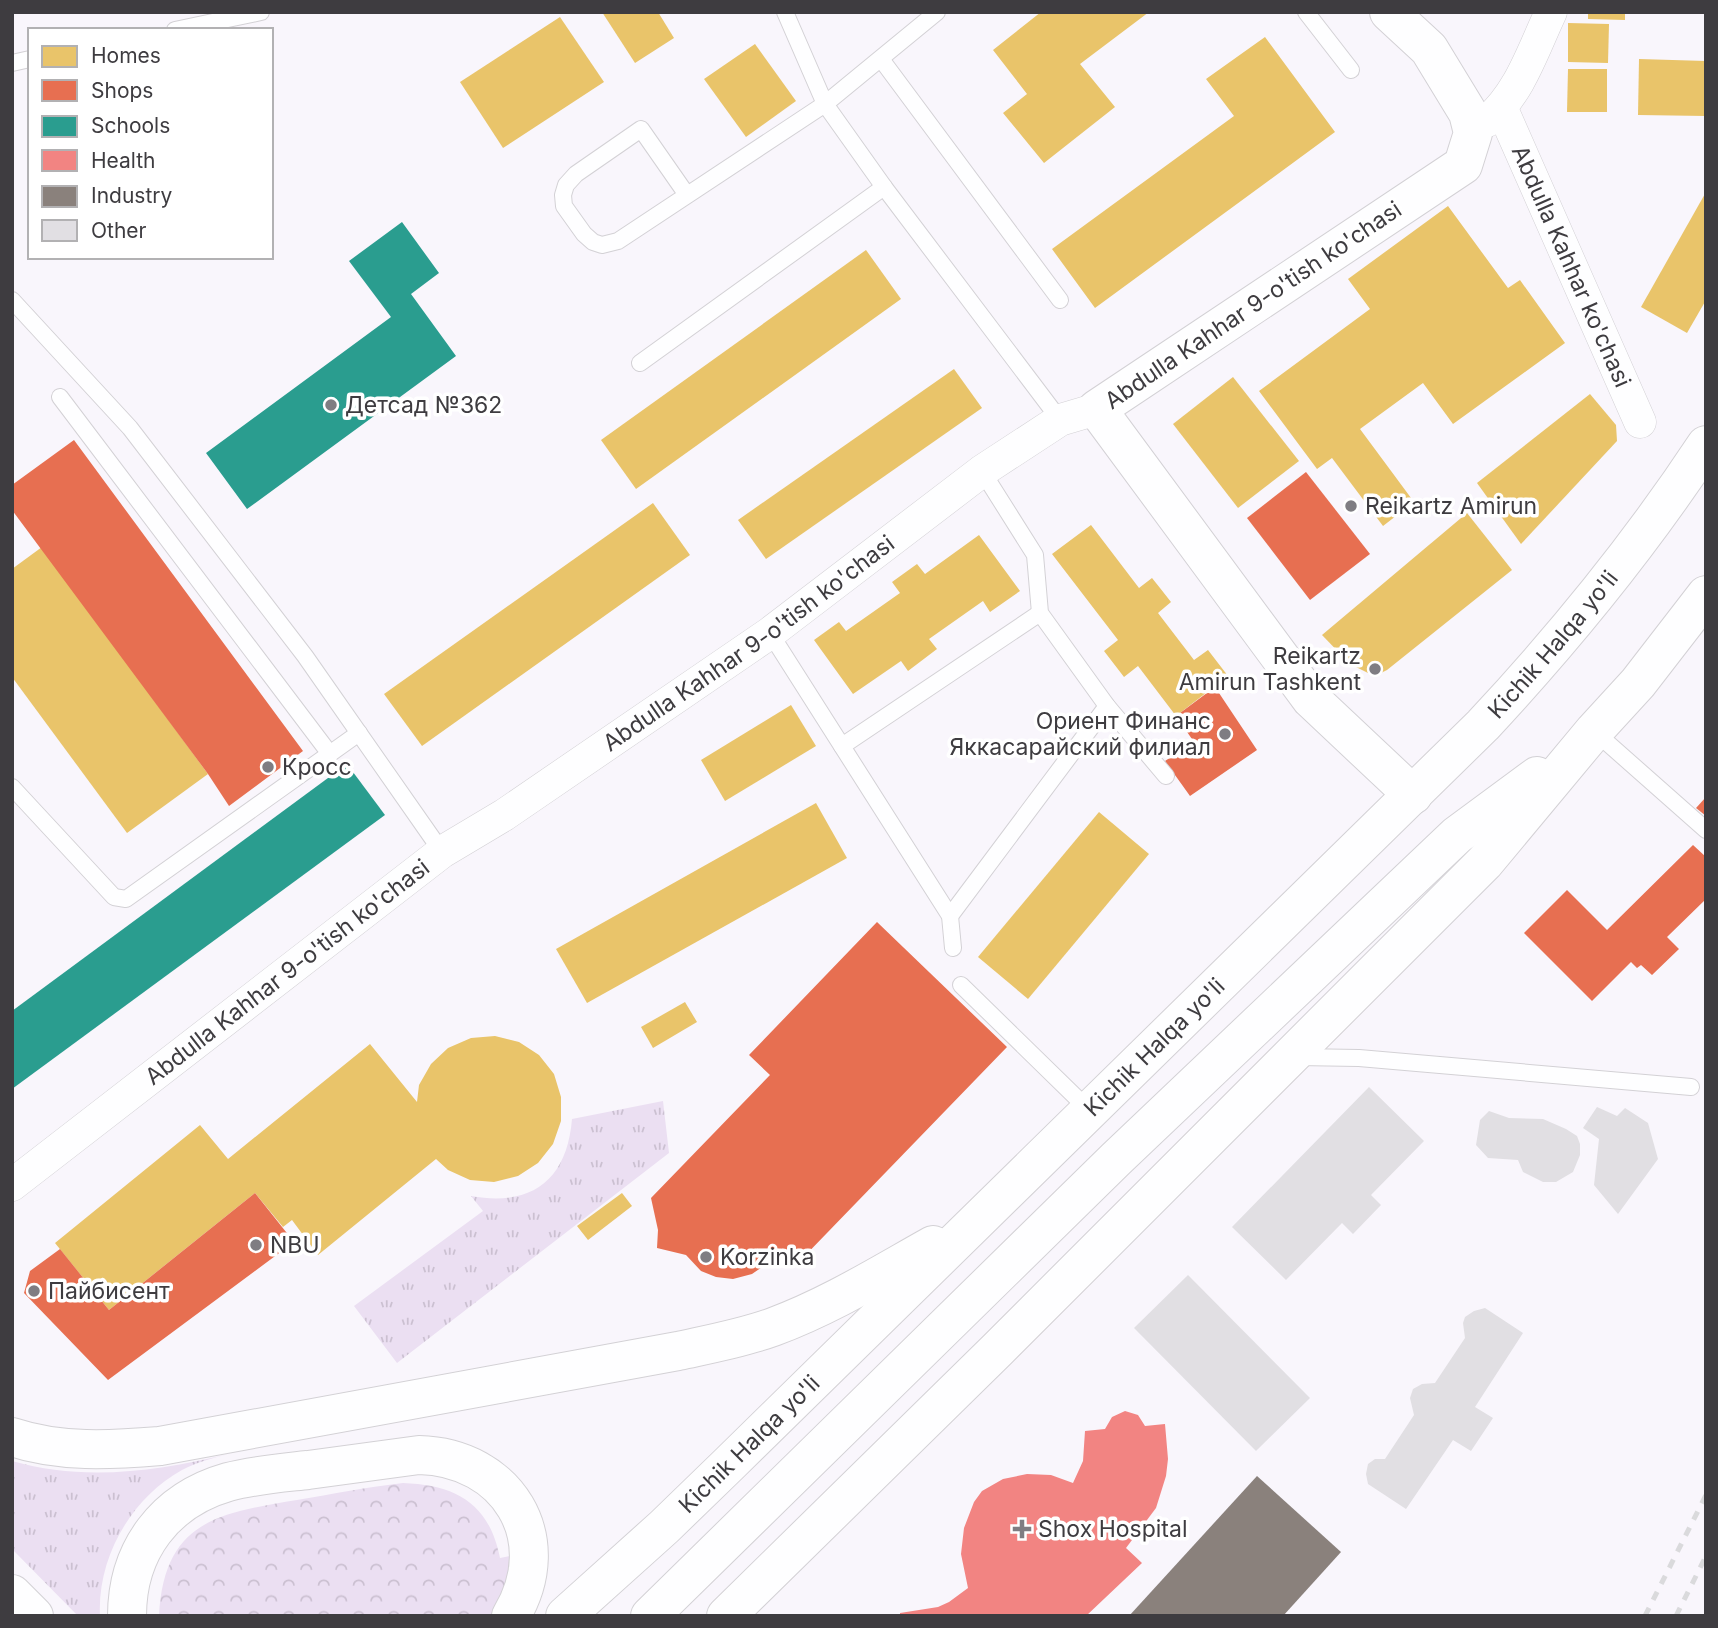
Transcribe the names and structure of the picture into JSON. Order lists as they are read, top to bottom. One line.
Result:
{"streets":{"main road":["Abdulla Kahhar ko'chasi","Abdulla Kahhar 9-o'tish ko'chasi","Kichik Halqa yo'li"]},"crossings":[["Abdulla Kahhar ko'chasi","Abdulla Kahhar 9-o'tish ko'chasi"]],"places":{"other":["Детсад №362","Reikartz Amirun","Reikartz Amirun Tashkent","Ориент Финанс Яккасарайский филиал","Кросс","NBU","Korzinka","Пайбисент"],"health":["Shox Hospital"]},"legend":["Homes","Shops","Schools","Health","Industry","Other"]}
